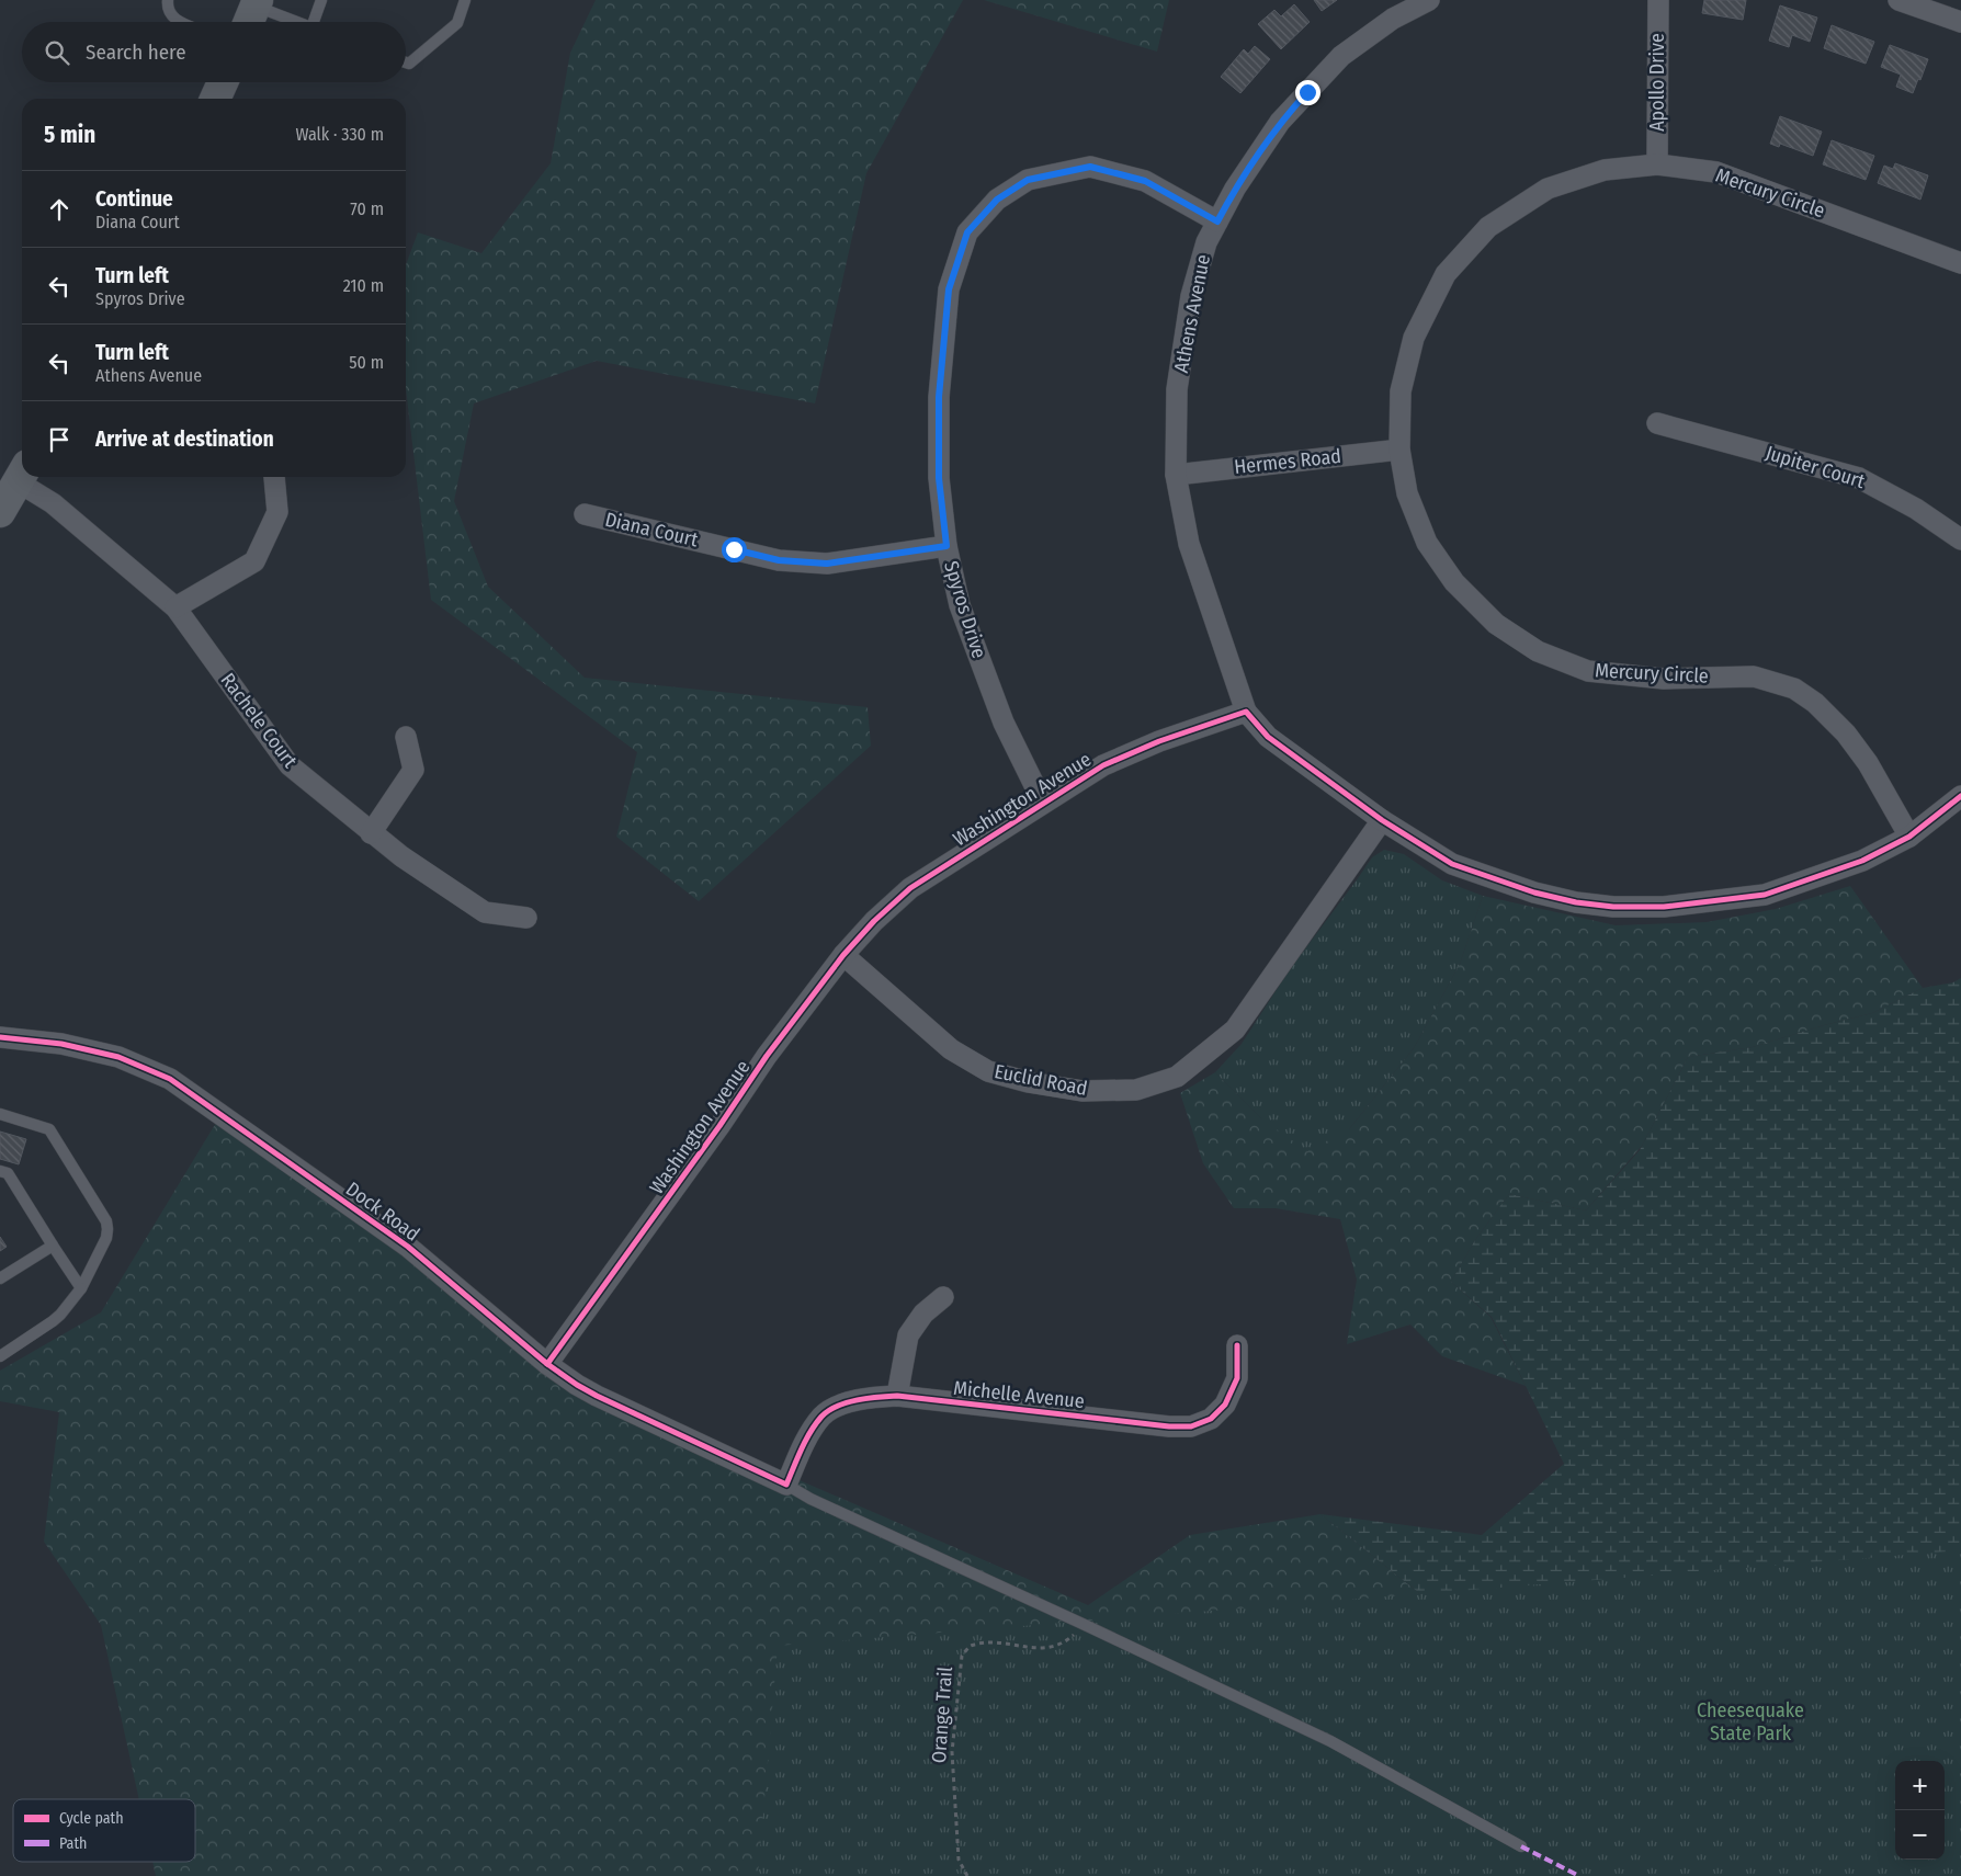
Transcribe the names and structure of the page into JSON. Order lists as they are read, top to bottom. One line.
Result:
{"streets":{"street":["Apollo Drive","Mercury Circle","Athens Avenue","Hermes Road","Jupiter Court","Diana Court","Spyros Drive","Rachele Court","Washington Avenue","Euclid Road","Dock Road","Michelle Avenue"],"path":["Orange Trail"]},"crossings":[["Apollo Drive","Mercury Circle"],["Mercury Circle","Hermes Road"],["Athens Avenue","Hermes Road"],["Athens Avenue","Spyros Drive"],["Athens Avenue","Washington Avenue"],["Diana Court","Spyros Drive"],["Spyros Drive","Washington Avenue"],["Washington Avenue","Euclid Road"],["Washington Avenue","Dock Road"],["Dock Road","Michelle Avenue"]],"parks":["Cheesequake State Park"],"legend":["Cycle path","Path"],"page":{"search":"Search here","heading":["5 min","Walk · 330 m"],"list":[["Continue","Diana Court","70 m"],["Turn left","Spyros Drive","210 m"],["Turn left","Athens Avenue","50 m"],"Arrive at destination"],"map_buttons":["+","−"]}}
